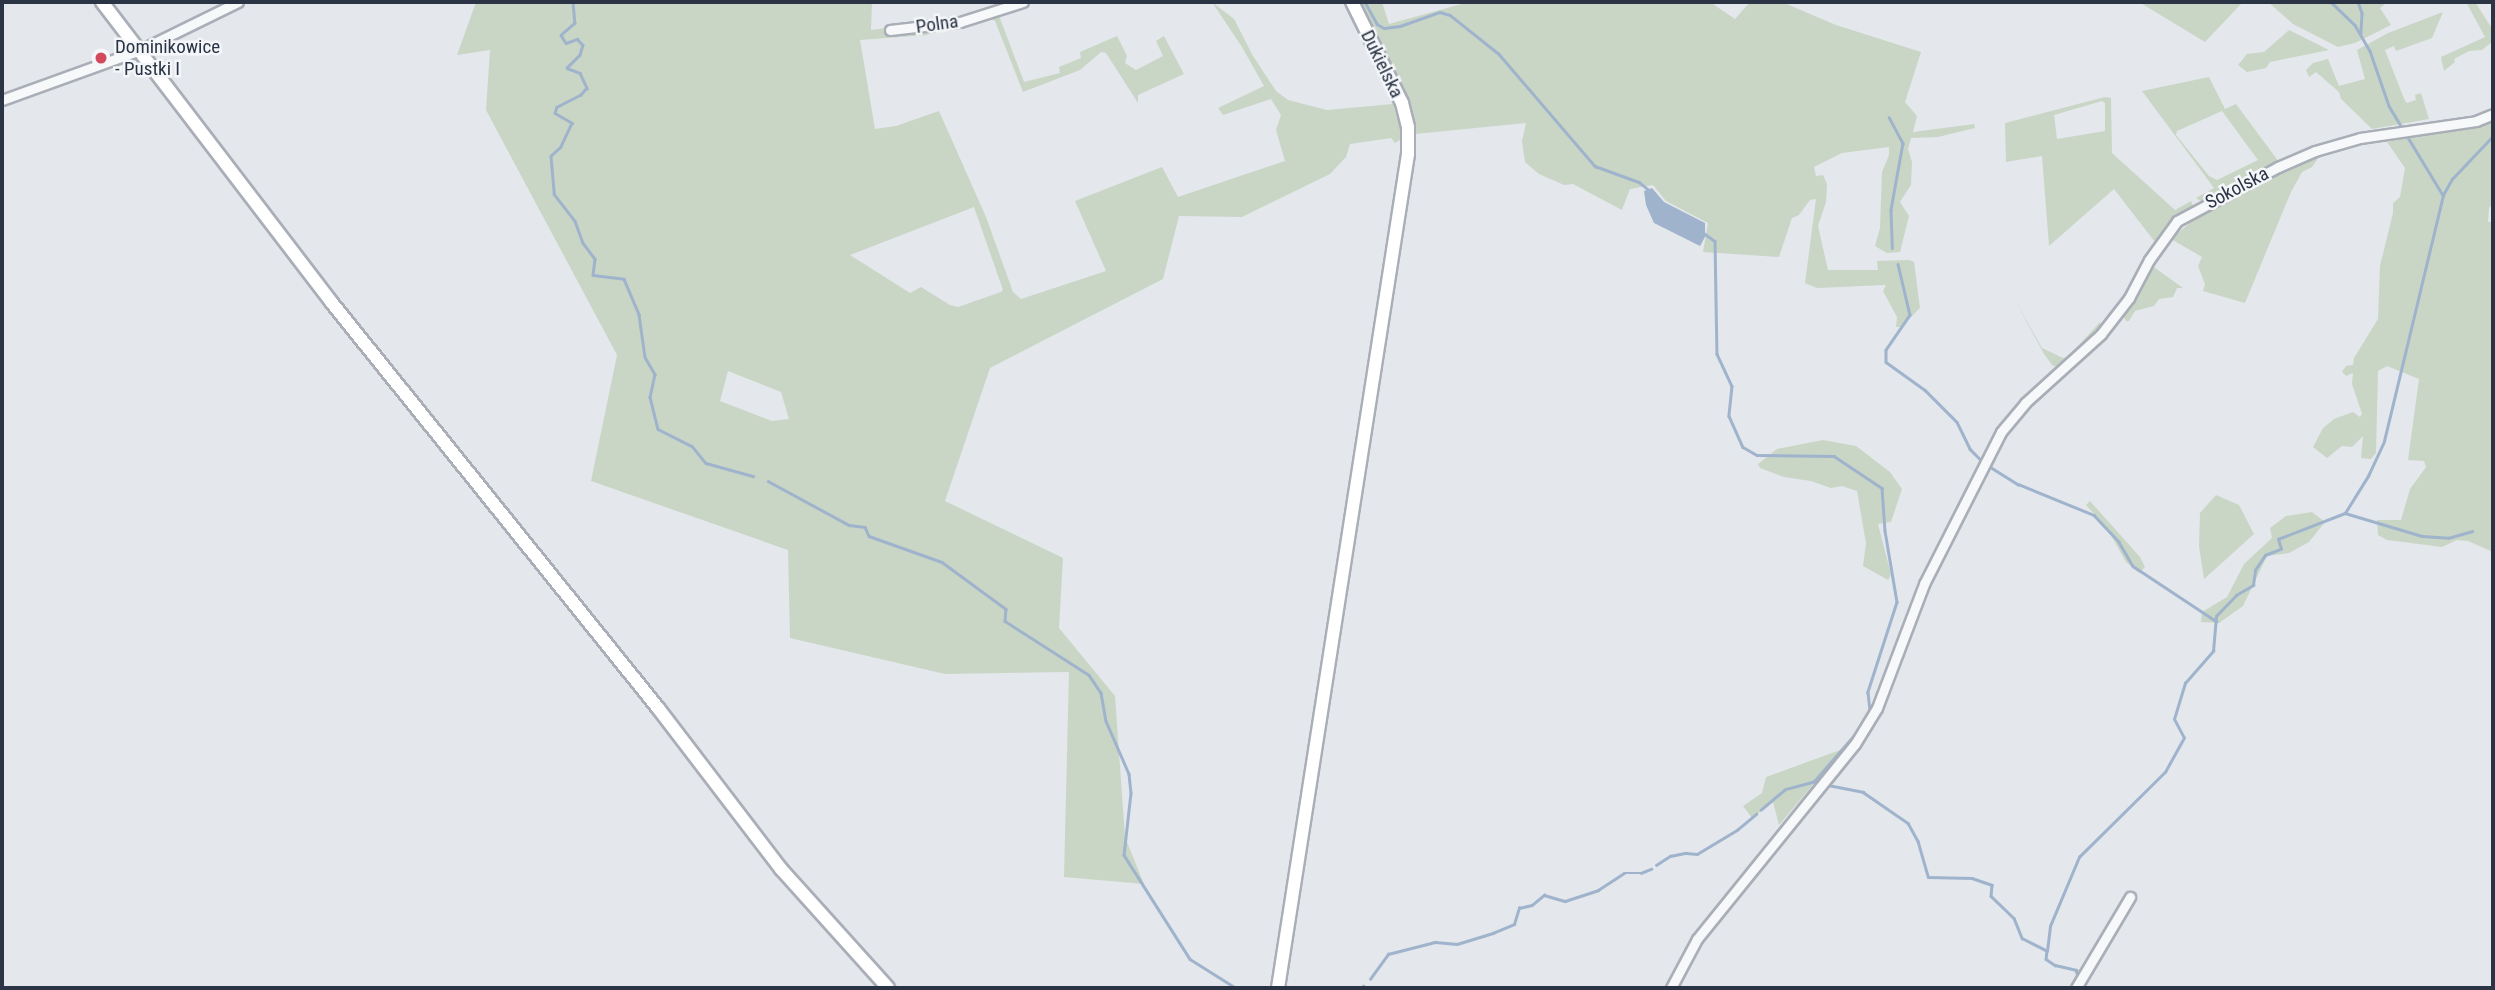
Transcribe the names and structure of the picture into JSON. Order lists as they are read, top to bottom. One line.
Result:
{"streets":{"street":["Polna","Dukielska","Sokolska"]},"places":["Dominikowice - Pustki I"]}
